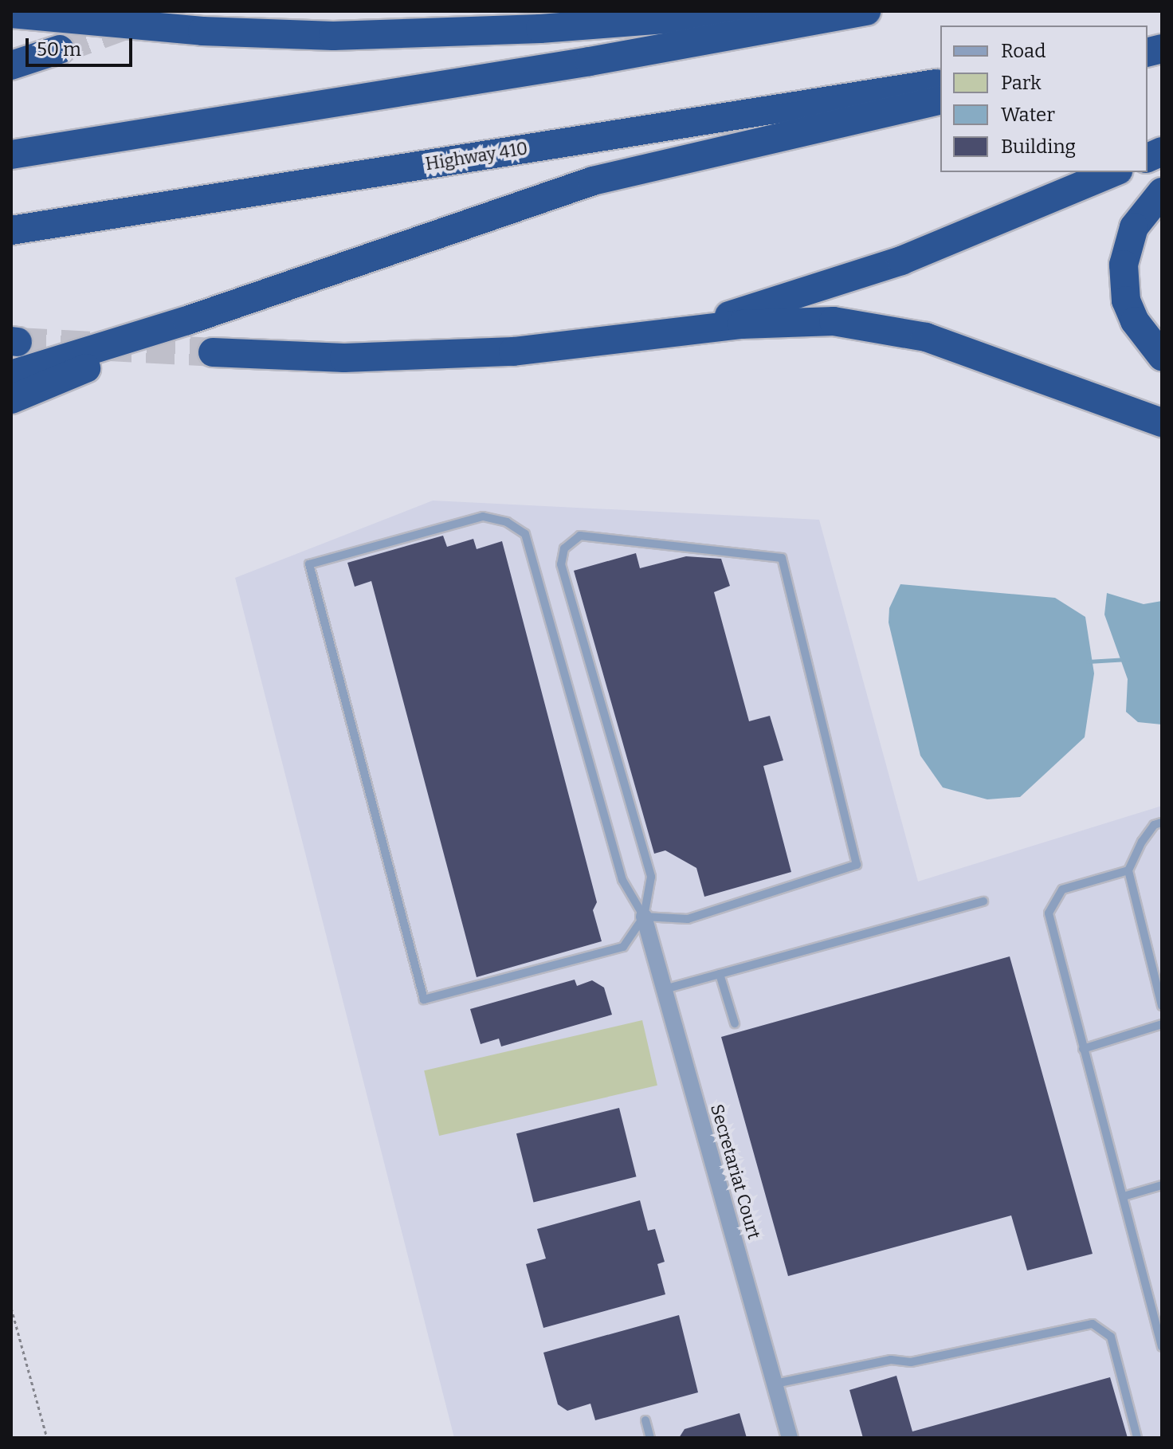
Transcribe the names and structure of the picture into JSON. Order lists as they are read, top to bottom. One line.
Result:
{"streets":{"highway":["Highway 410"],"street":["Secretariat Court"]},"legend":["Road","Park","Water","Building"],"scale_bar":"50 m"}
